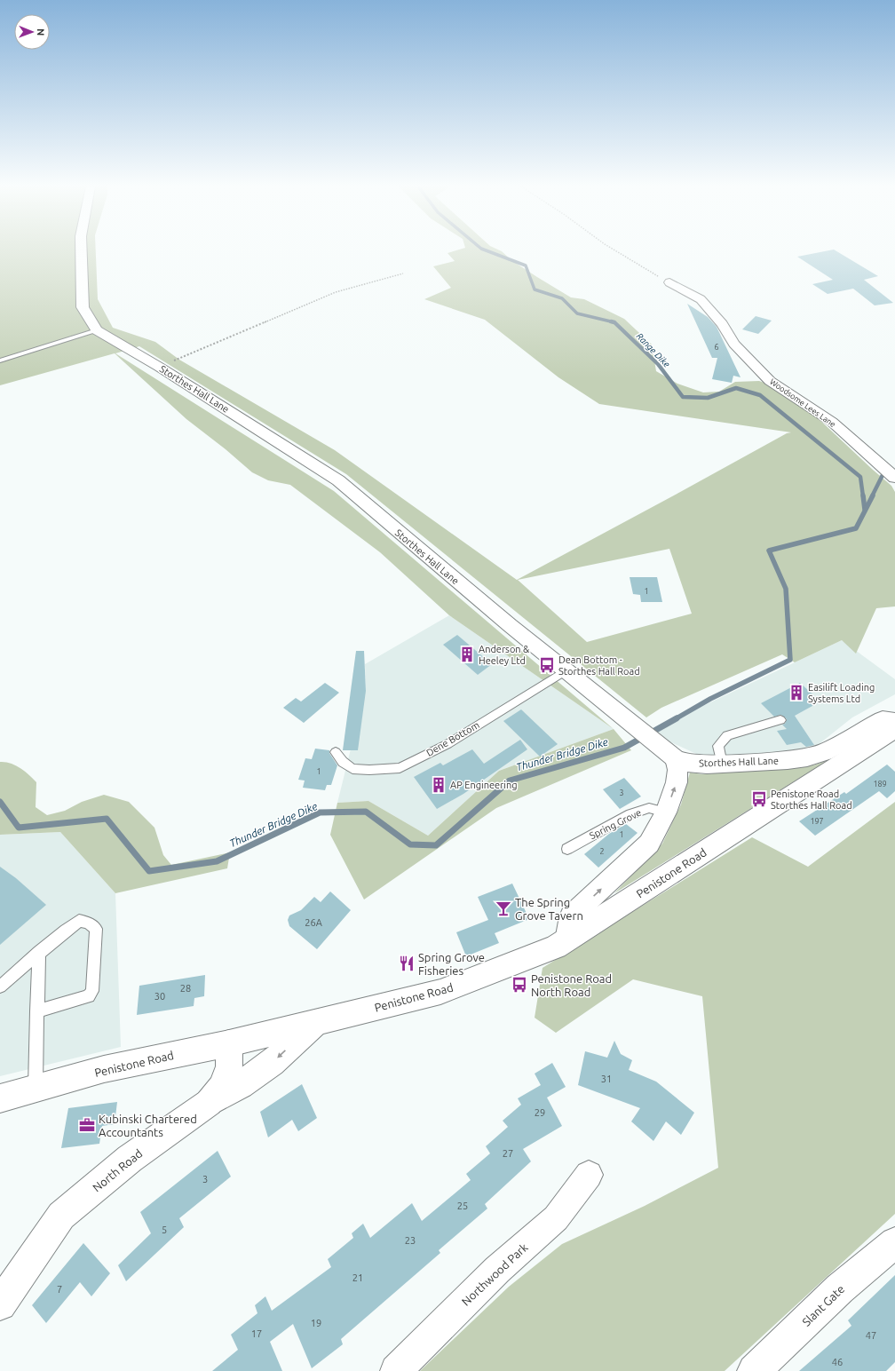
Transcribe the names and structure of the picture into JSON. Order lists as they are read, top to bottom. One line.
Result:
{"streets":{"main road":["Storthes Hall Lane","Penistone Road","North Road","Slant Gate"],"street":["Woodsome Lees Lane","Northwood Park"],"lane":["Dene Bottom","Spring Grove"]},"crossings":[["Storthes Hall Lane","Dene Bottom"],["Penistone Road","North Road"]],"water":["Range Dike","Thunder Bridge Dike"],"places":{"building":["Anderson & Heeley Ltd","Easilift Loading Systems Ltd","AP Engineering"],"bus stop":["Dean Bottom - Storthes Hall Road","Penistone Road Storthes Hall Road","Penistone Road North Road"],"bar":["The Spring Grove Tavern"],"restaurant":["Spring Grove Fisheries"],"office":["Kubinski Chartered Accountants"]},"house_numbers":["6","1","1","189","3","197","1","2","26A","28","30","31","29","27","3","25","5","23","21","7","19","17","47","46"],"north":"right"}
